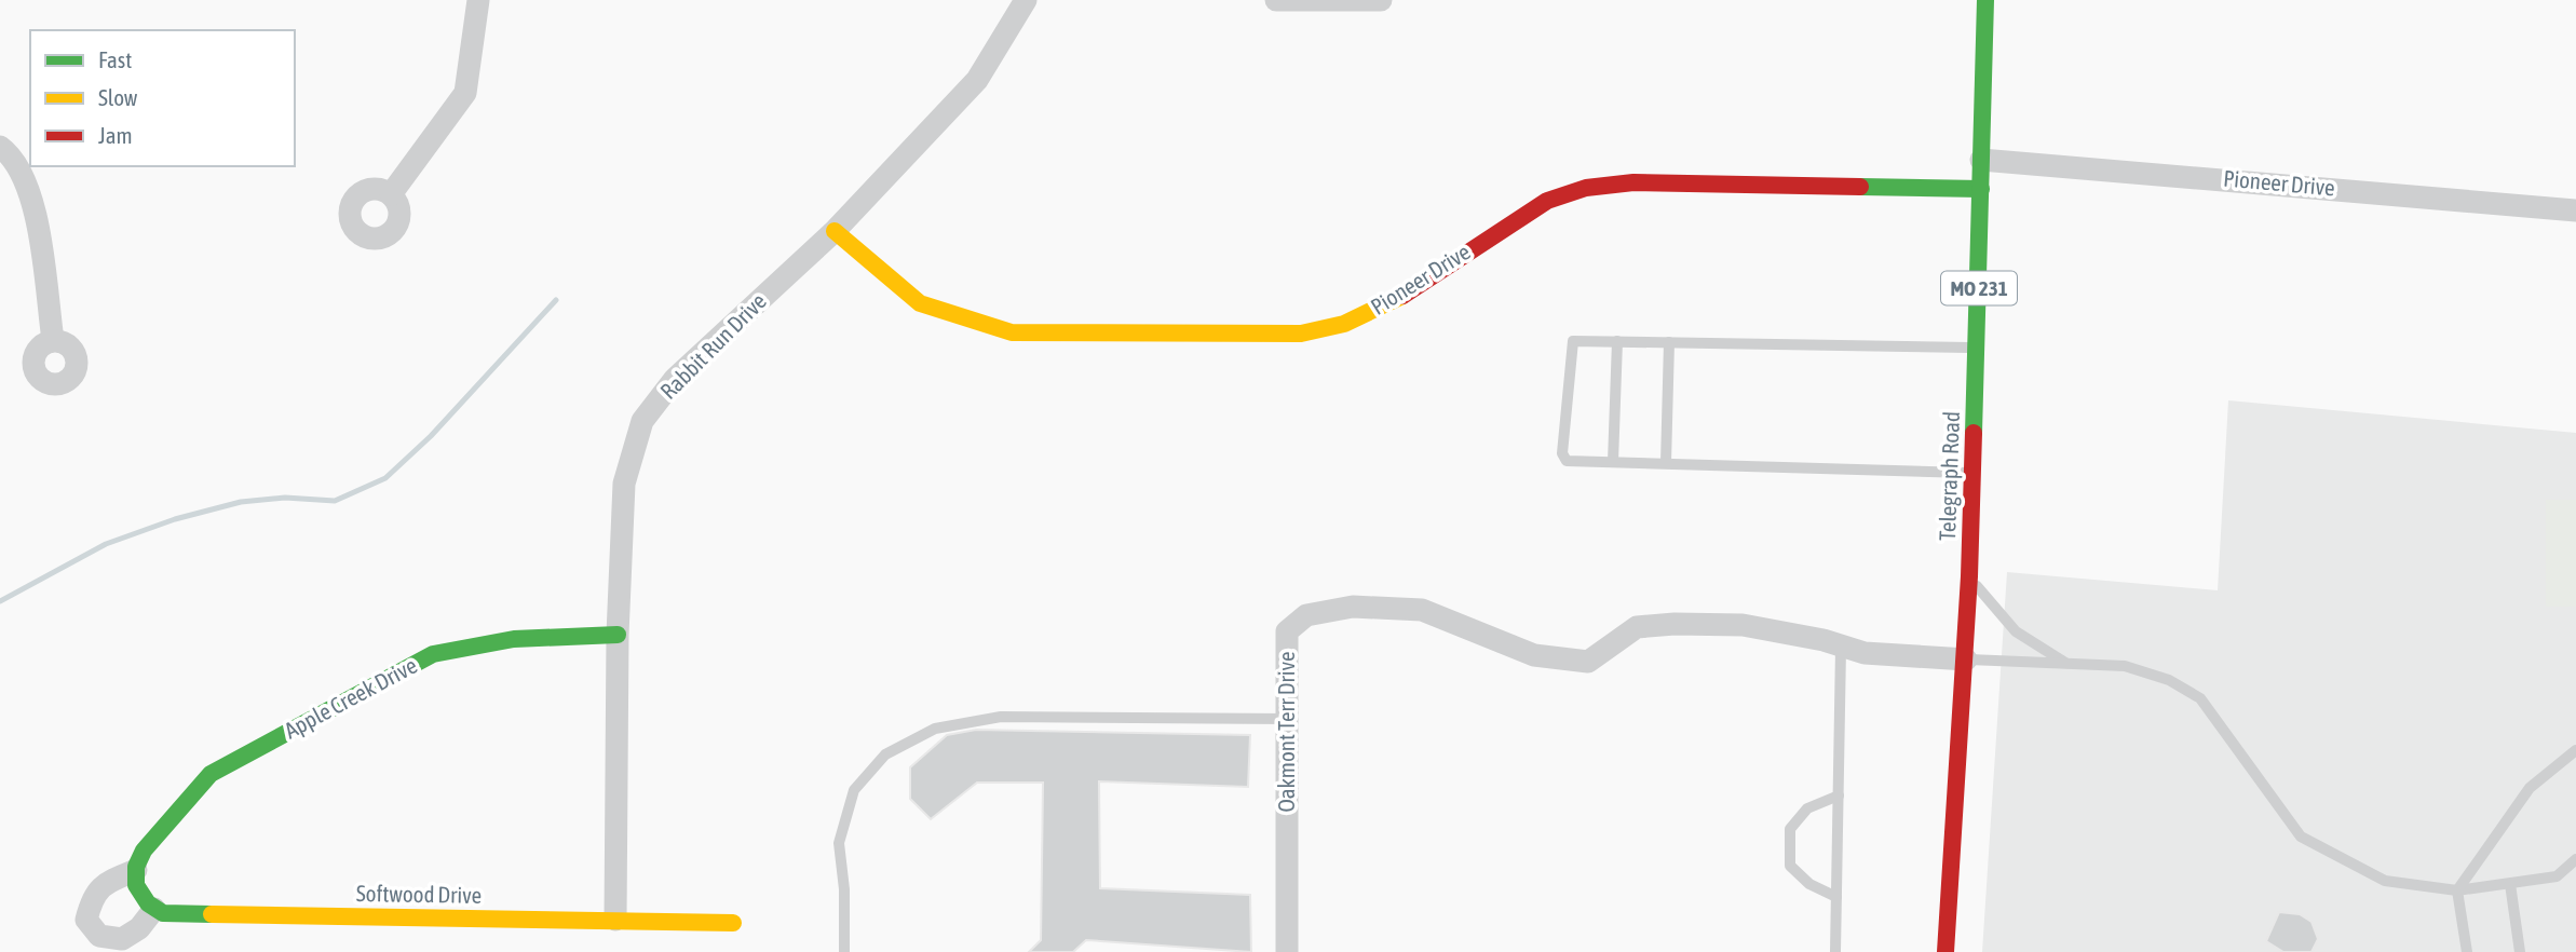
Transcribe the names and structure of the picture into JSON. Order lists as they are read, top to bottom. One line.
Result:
{"streets":{"street":["Pioneer Drive","MO 231","Rabbit Run Drive","Telegraph Road","Apple Creek Drive","Oakmont Terr Drive","Softwood Drive"]},"crossings":[["Pioneer Drive","Rabbit Run Drive"],["Pioneer Drive","Telegraph Road"],["Rabbit Run Drive","Apple Creek Drive"],["Rabbit Run Drive","Softwood Drive"],["Telegraph Road","Oakmont Terr Drive"]],"legend":["Fast","Slow","Jam"]}
